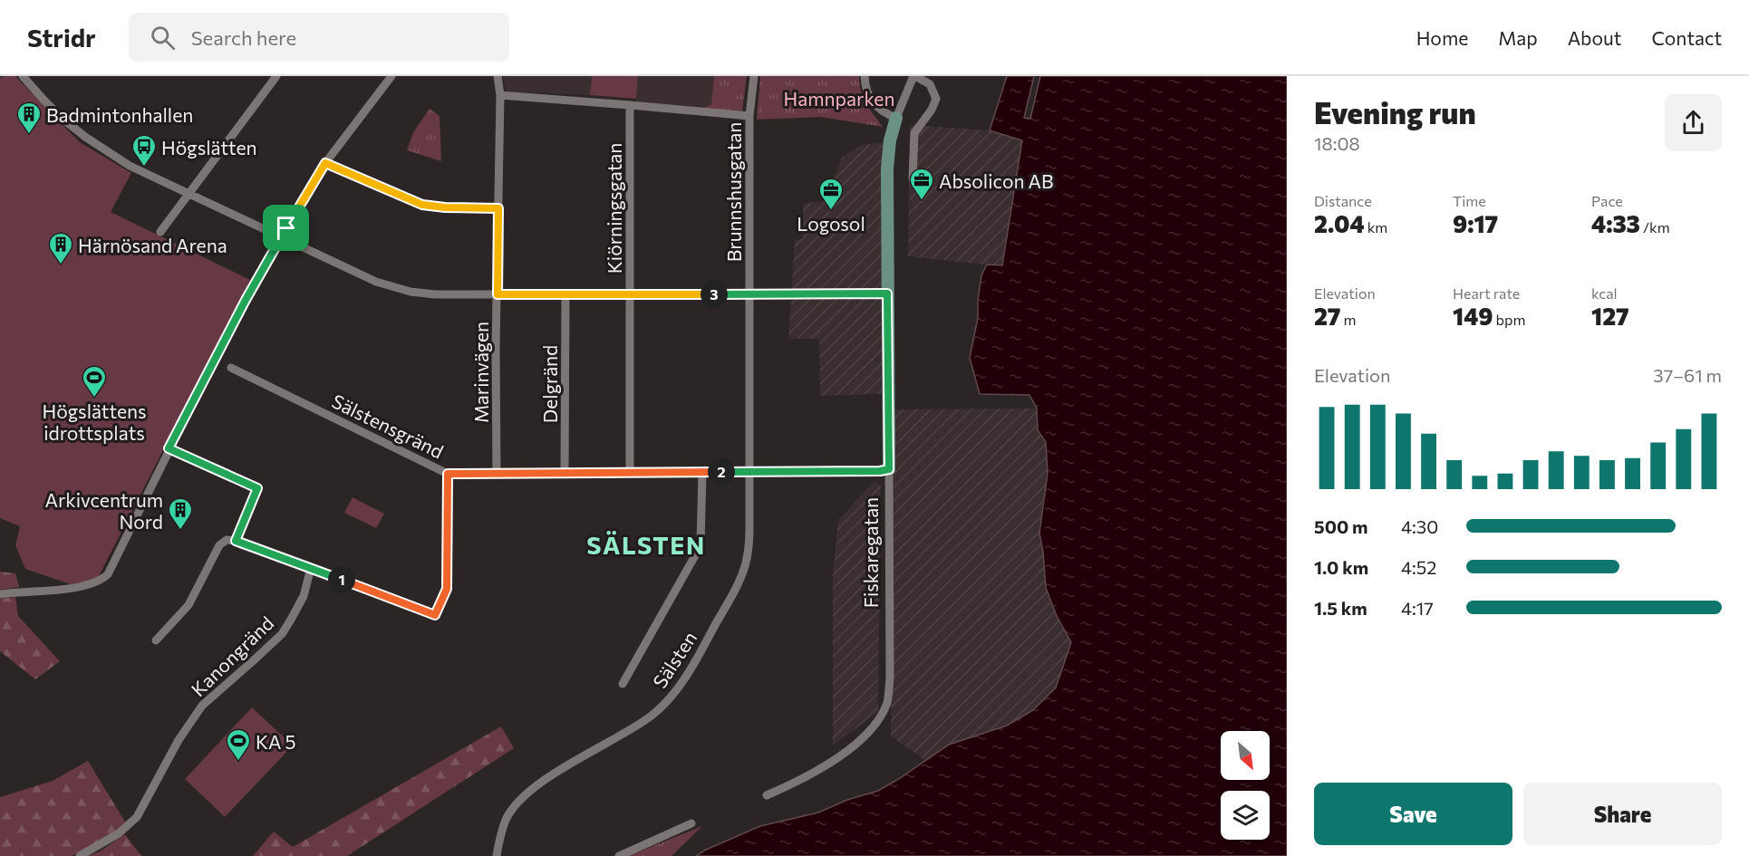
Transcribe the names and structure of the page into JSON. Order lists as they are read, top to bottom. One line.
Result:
{"streets":{"street":["Brunnshusgatan","Kiörningsgatan","Marinvägen","Delgränd","Sälstensgränd","Fiskaregatan","Kanongränd","Sälsten"]},"crossings":[["Brunnshusgatan","Sälstensgränd"],["Brunnshusgatan","Sälsten"],["Kiörningsgatan","Sälstensgränd"],["Marinvägen","Sälstensgränd"],["Delgränd","Sälstensgränd"],["Sälstensgränd","Fiskaregatan"],["Sälstensgränd","Sälsten"]],"districts":["SÄLSTEN"],"parks":["Hamnparken"],"places":{"building":["Badmintonhallen","Härnösand Arena","Arkivcentrum Nord"],"bus stop":["Högslätten"],"office":["Absolicon AB","Logosol"],"sports":["Högslättens idrottsplats","KA 5"]},"north":"bottom right","page":{"header":"Stridr","search":"Search here","nav":["Home","Map","About","Contact"],"heading":["Evening run","18:08"],"stats":[["Distance","2.04 km"],["Time","9:17"],["Pace","4:33 /km"],["Elevation","27 m"],["Heart rate","149 bpm"],["kcal","127"]],"pins":["3","2","1"],"chart":["Elevation","37–61 m"],"list":[{"name":"500 m","note":"4:30"},{"name":"1.0 km","note":"4:52"},{"name":"1.5 km","note":"4:17"}],"buttons":["Save","Share"]}}
